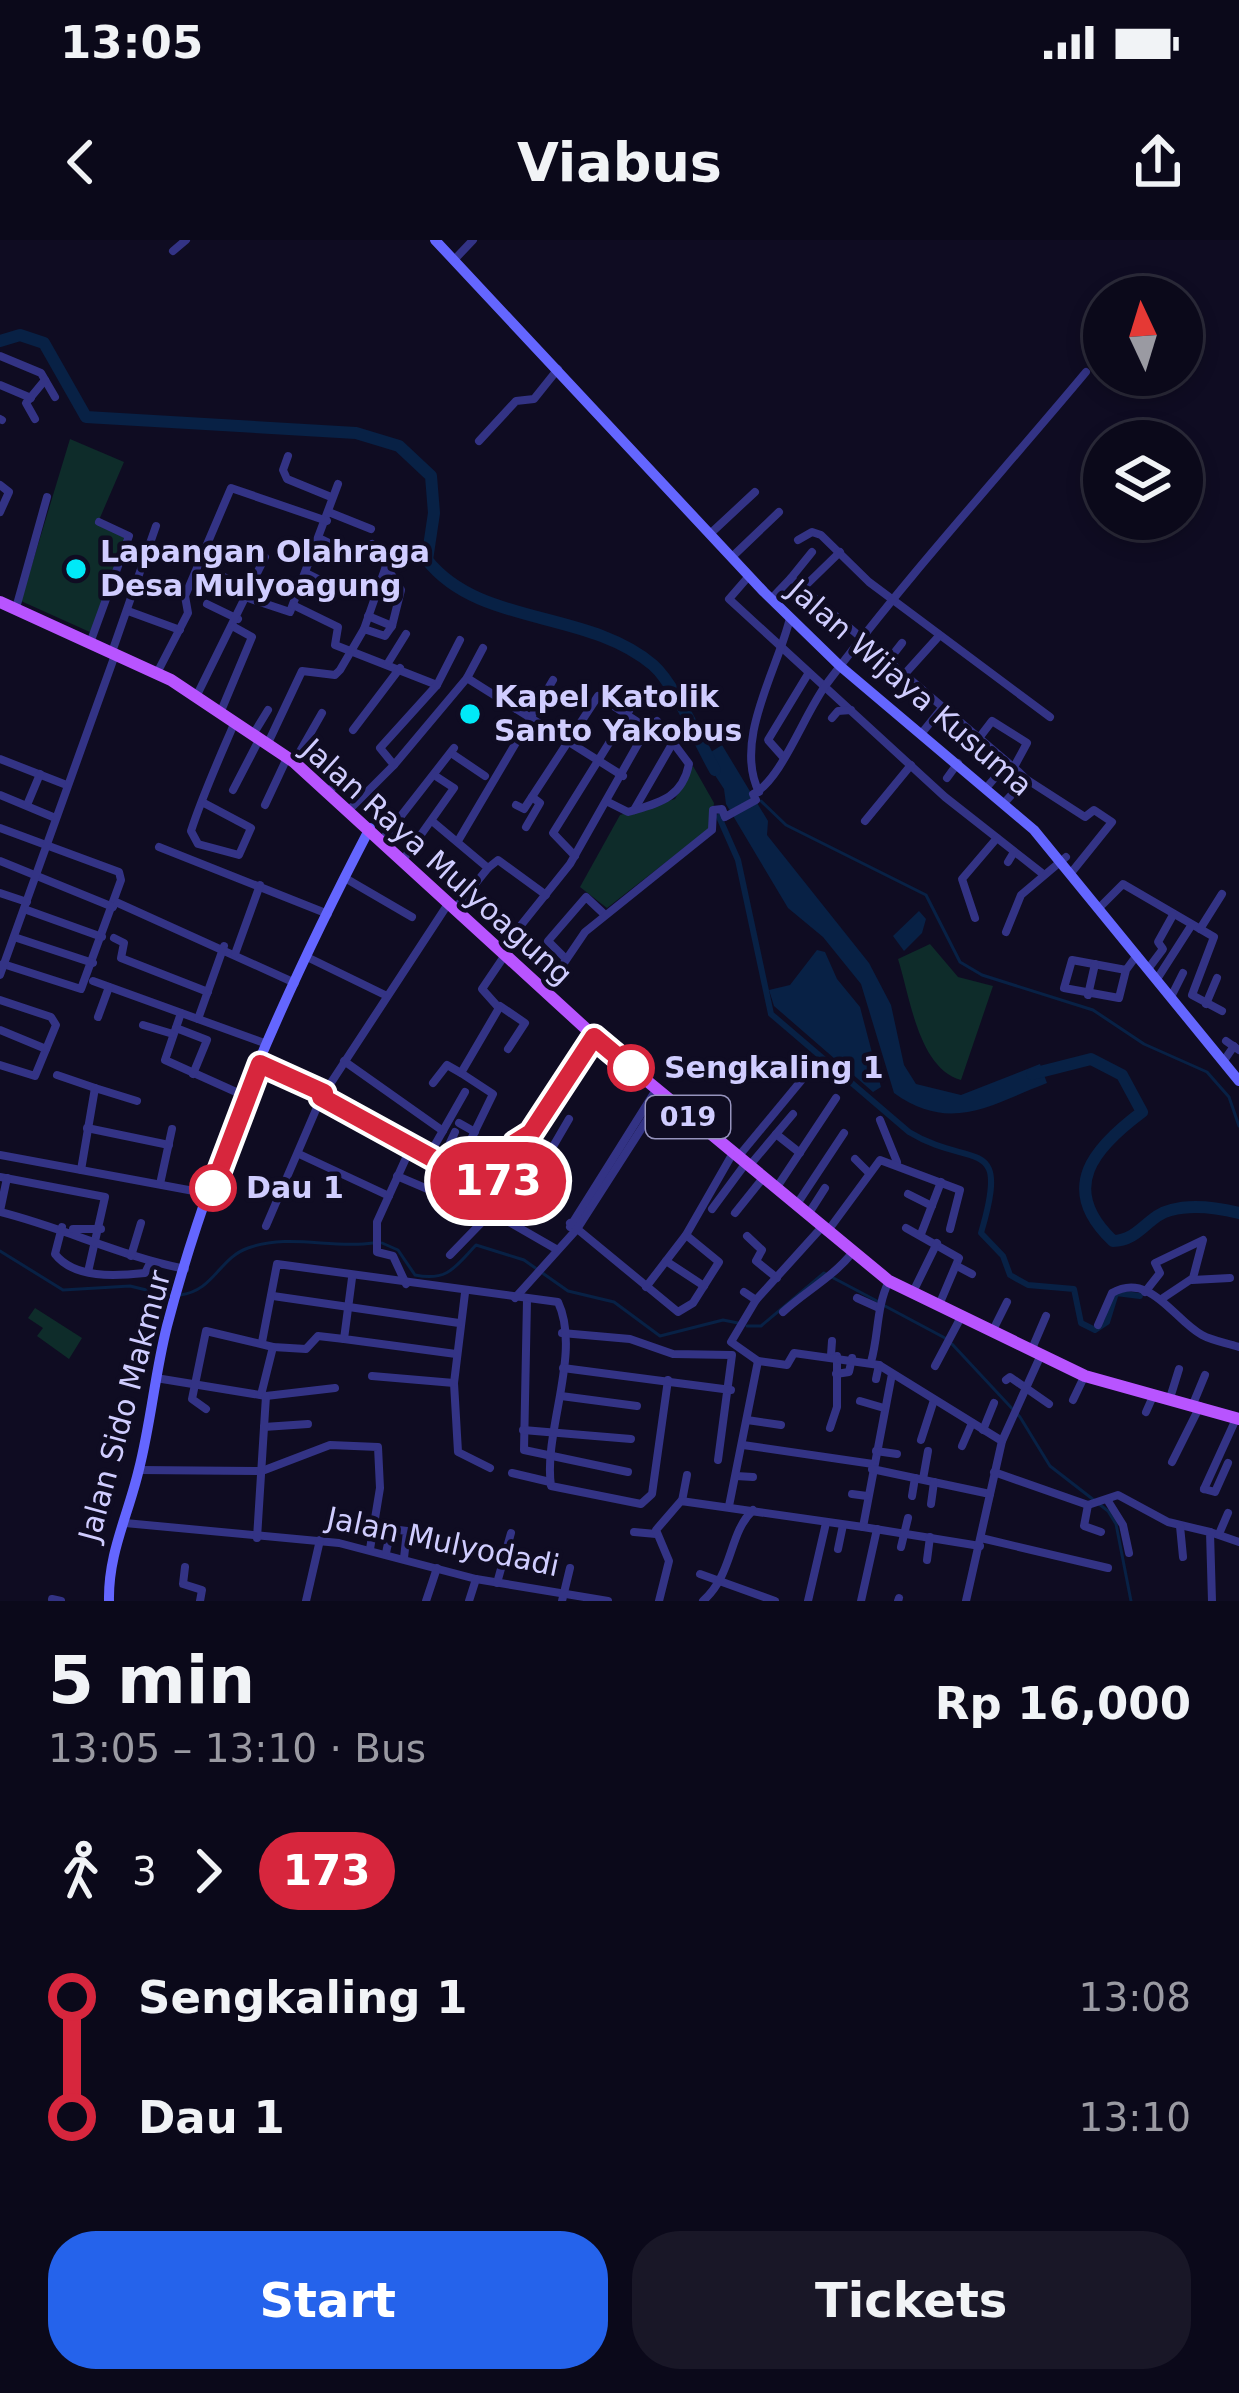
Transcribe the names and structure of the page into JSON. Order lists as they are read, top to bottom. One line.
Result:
{"streets":{"main road":["Jalan Wijaya Kusuma","Jalan Raya Mulyoagung","019","Jalan Sido Makmur"],"street":["Jalan Mulyodadi"]},"crossings":[["Jalan Raya Mulyoagung","Jalan Sido Makmur"],["Jalan Sido Makmur","Jalan Mulyodadi"]],"places":["Lapangan Olahraga Desa Mulyoagung","Kapel Katolik Santo Yakobus","Sengkaling 1","Dau 1"],"lines":["bus line 173"],"north":"top","page":{"status":"13:05","header":"Viabus","on_map":"173","heading":["5 min","13:05 – 13:10 · Bus","Rp 16,000"],"legs":["3","173"],"list":[{"name":"Sengkaling 1","value":"13:08"},{"name":"Dau 1","value":"13:10"}],"buttons":["Start","Tickets"]}}
